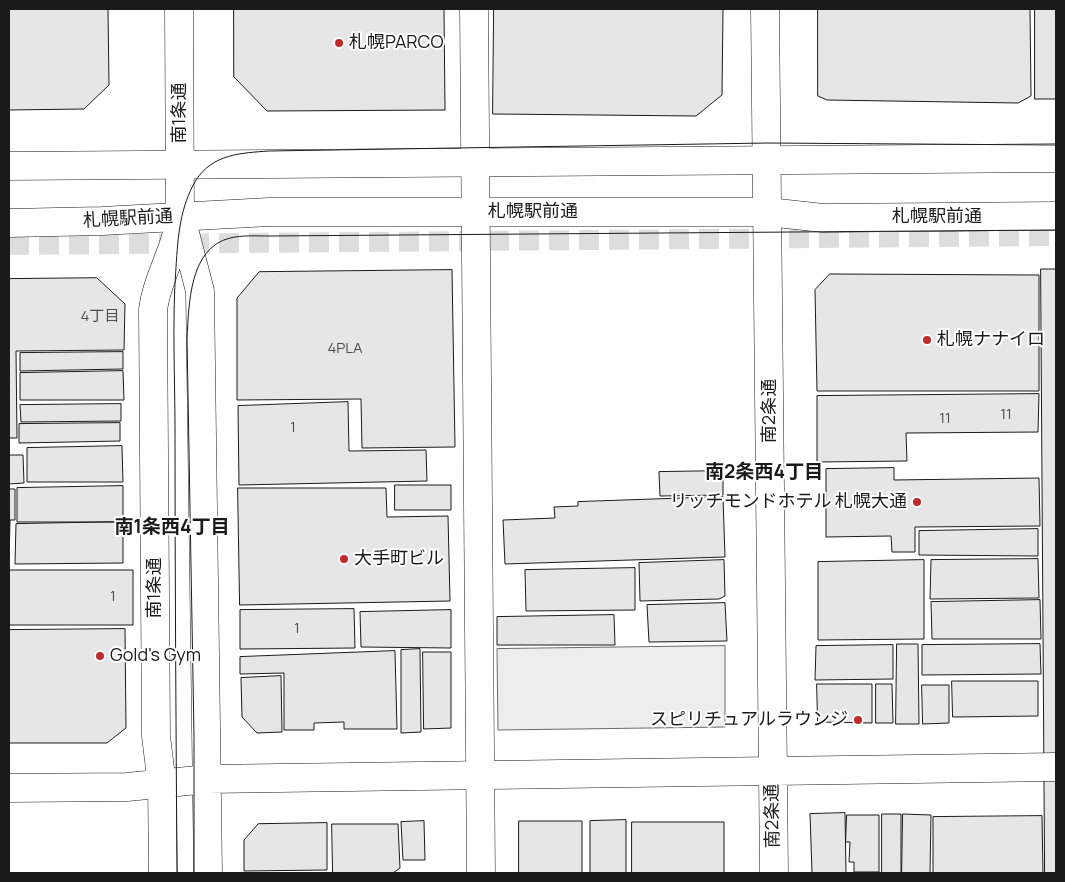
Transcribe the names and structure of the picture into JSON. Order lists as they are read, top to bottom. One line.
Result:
{"streets":{"main road":["南1条通","札幌駅前通","南2条通"]},"crossings":[["南1条通","札幌駅前通"],["札幌駅前通","南2条通"]],"districts":["南2条西4丁目","南1条西4丁目"],"places":["札幌PARCO","札幌ナナイロ","リッチモンドホテル 札幌大通","大手町ビル","Gold's Gym","スピリチュアルラウンジ"],"house_numbers":["4丁目","4PLA","11","11","1","1","1"]}
